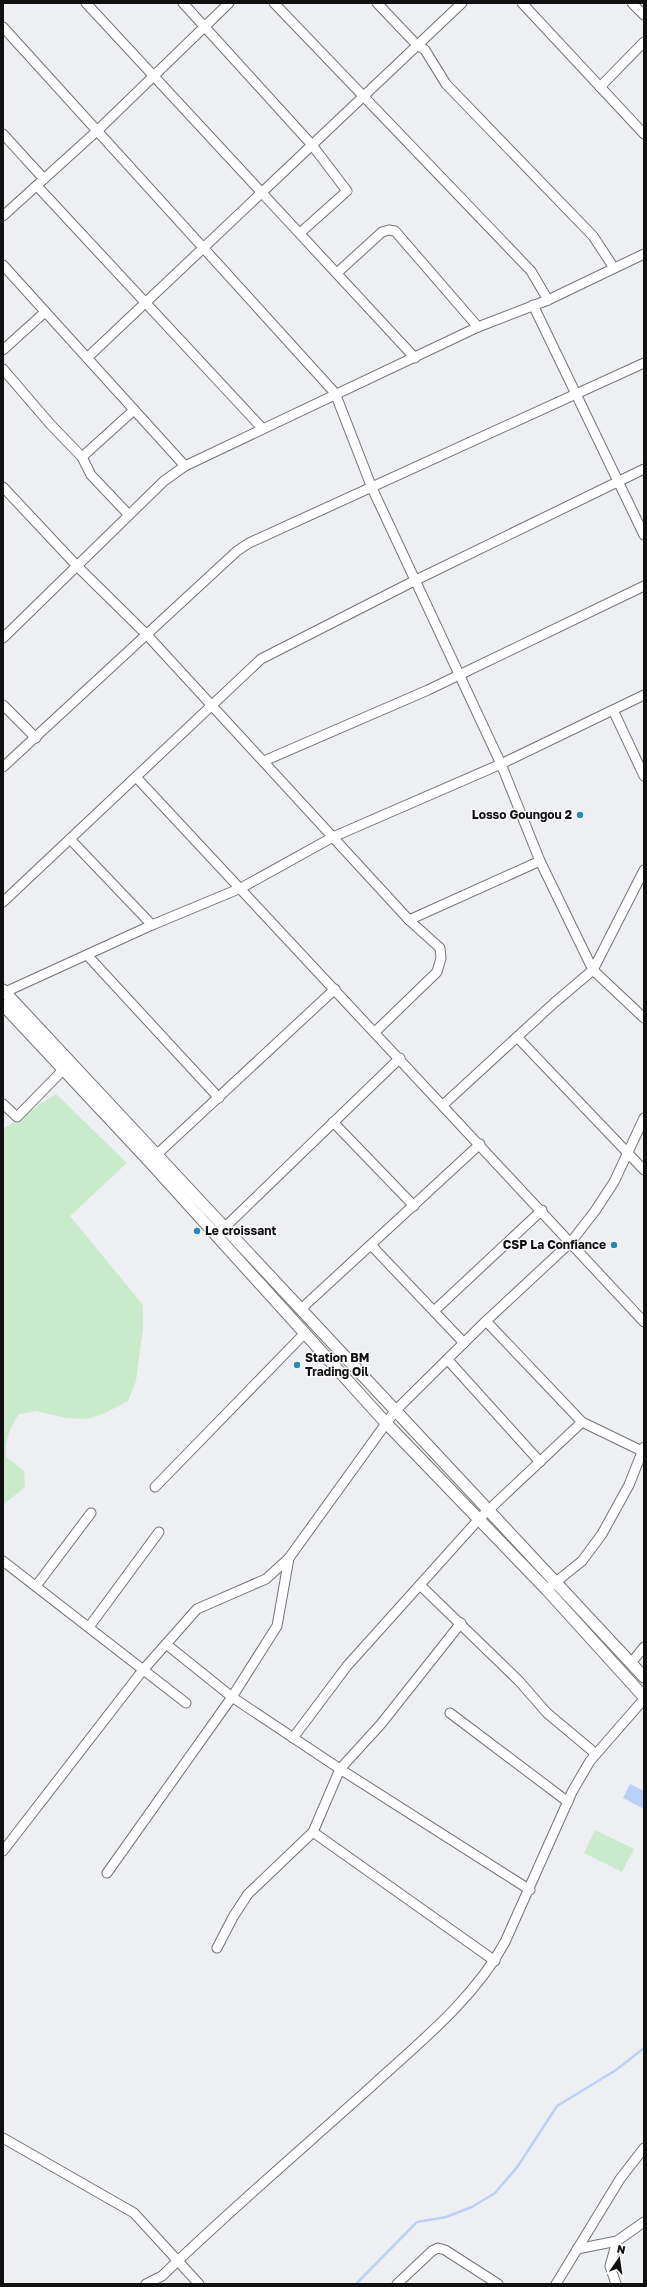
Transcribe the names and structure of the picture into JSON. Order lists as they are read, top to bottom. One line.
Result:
{"places":["Losso Goungou 2","Le croissant","CSP La Confiance","Station BM Trading Oil"],"north":"top"}
